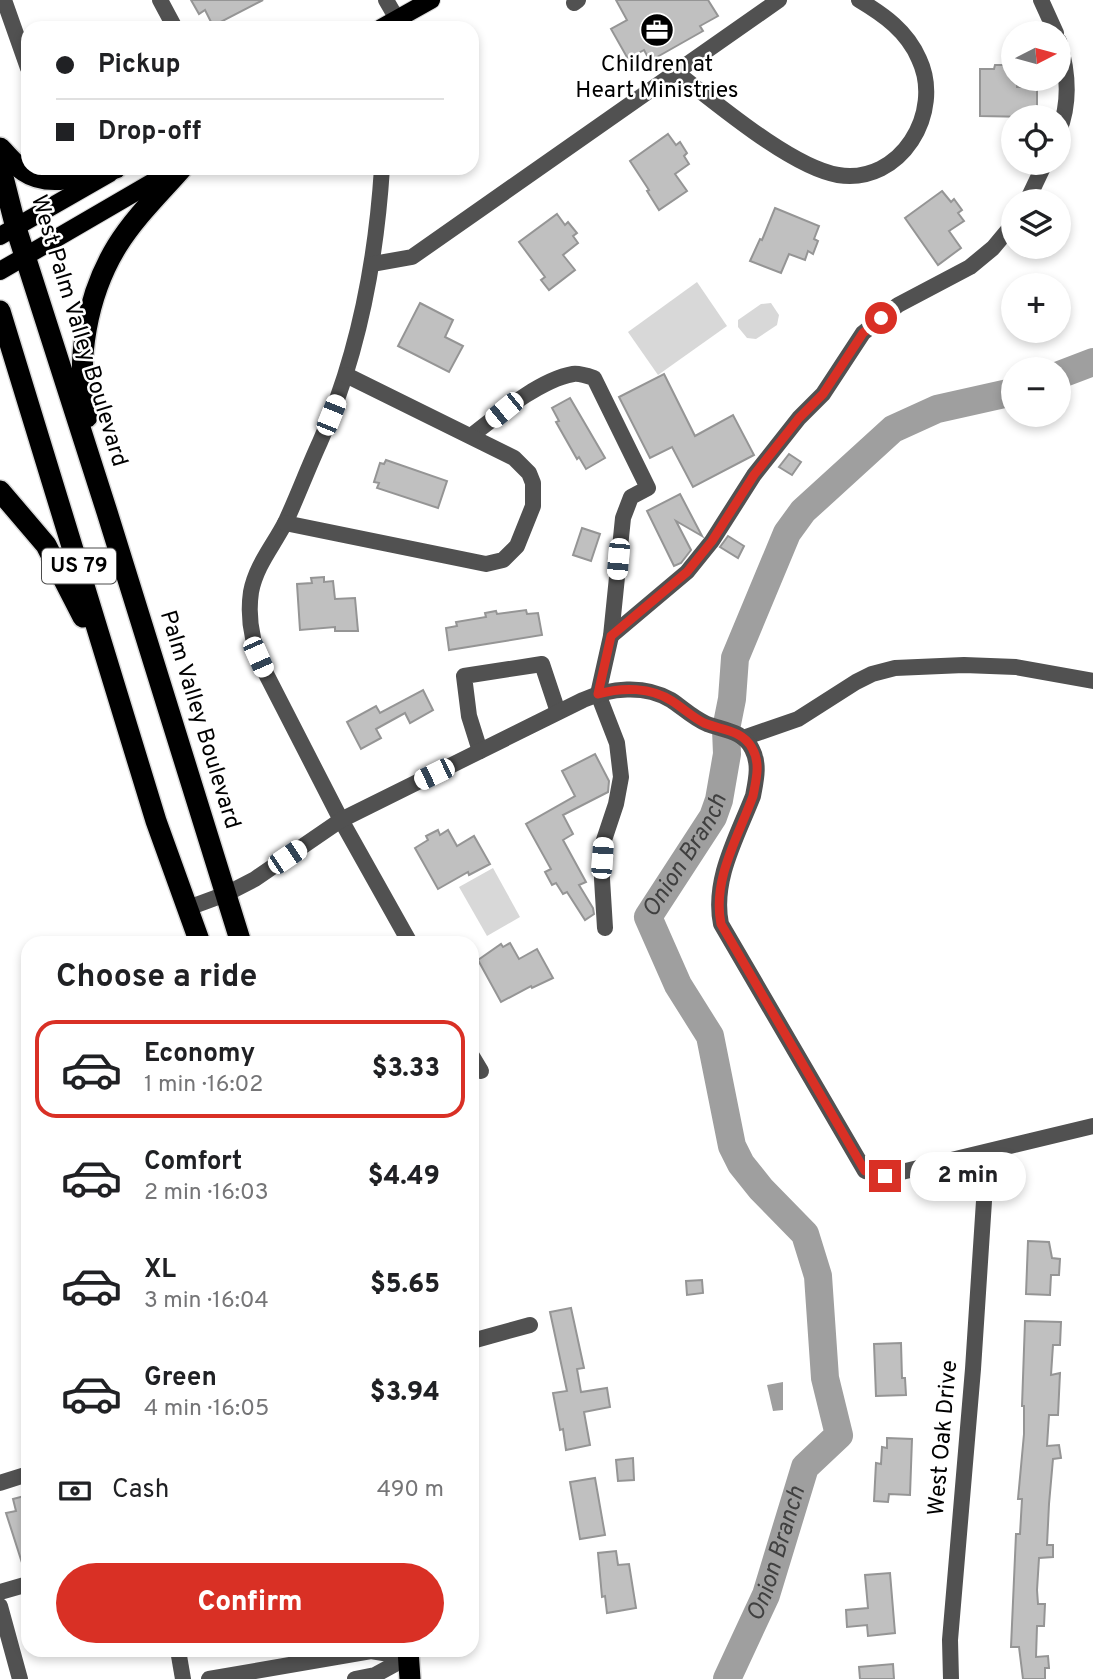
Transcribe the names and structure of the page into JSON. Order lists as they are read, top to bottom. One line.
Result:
{"streets":{"highway":["West Palm Valley Boulevard","US 79","Palm Valley Boulevard"],"street":["West Oak Drive"]},"crossings":[["West Palm Valley Boulevard","Palm Valley Boulevard"]],"water":["Onion Branch"],"places":{"office":["Children at Heart Ministries"]},"north":"right","page":{"map_buttons":["+","−"],"banner":["Pickup","Drop-off"],"heading":"Choose a ride","list":[{"name":"Economy","note":"1 min · 16:02","value":"$3.33"},{"name":"Comfort","note":"2 min · 16:03","value":"$4.49"},{"name":"XL","note":"3 min · 16:04","value":"$5.65"},{"name":"Green","note":"4 min · 16:05","value":"$3.94"}],"bubble":"2 min","pay":["Cash","490 m"],"buttons":"Confirm"}}
